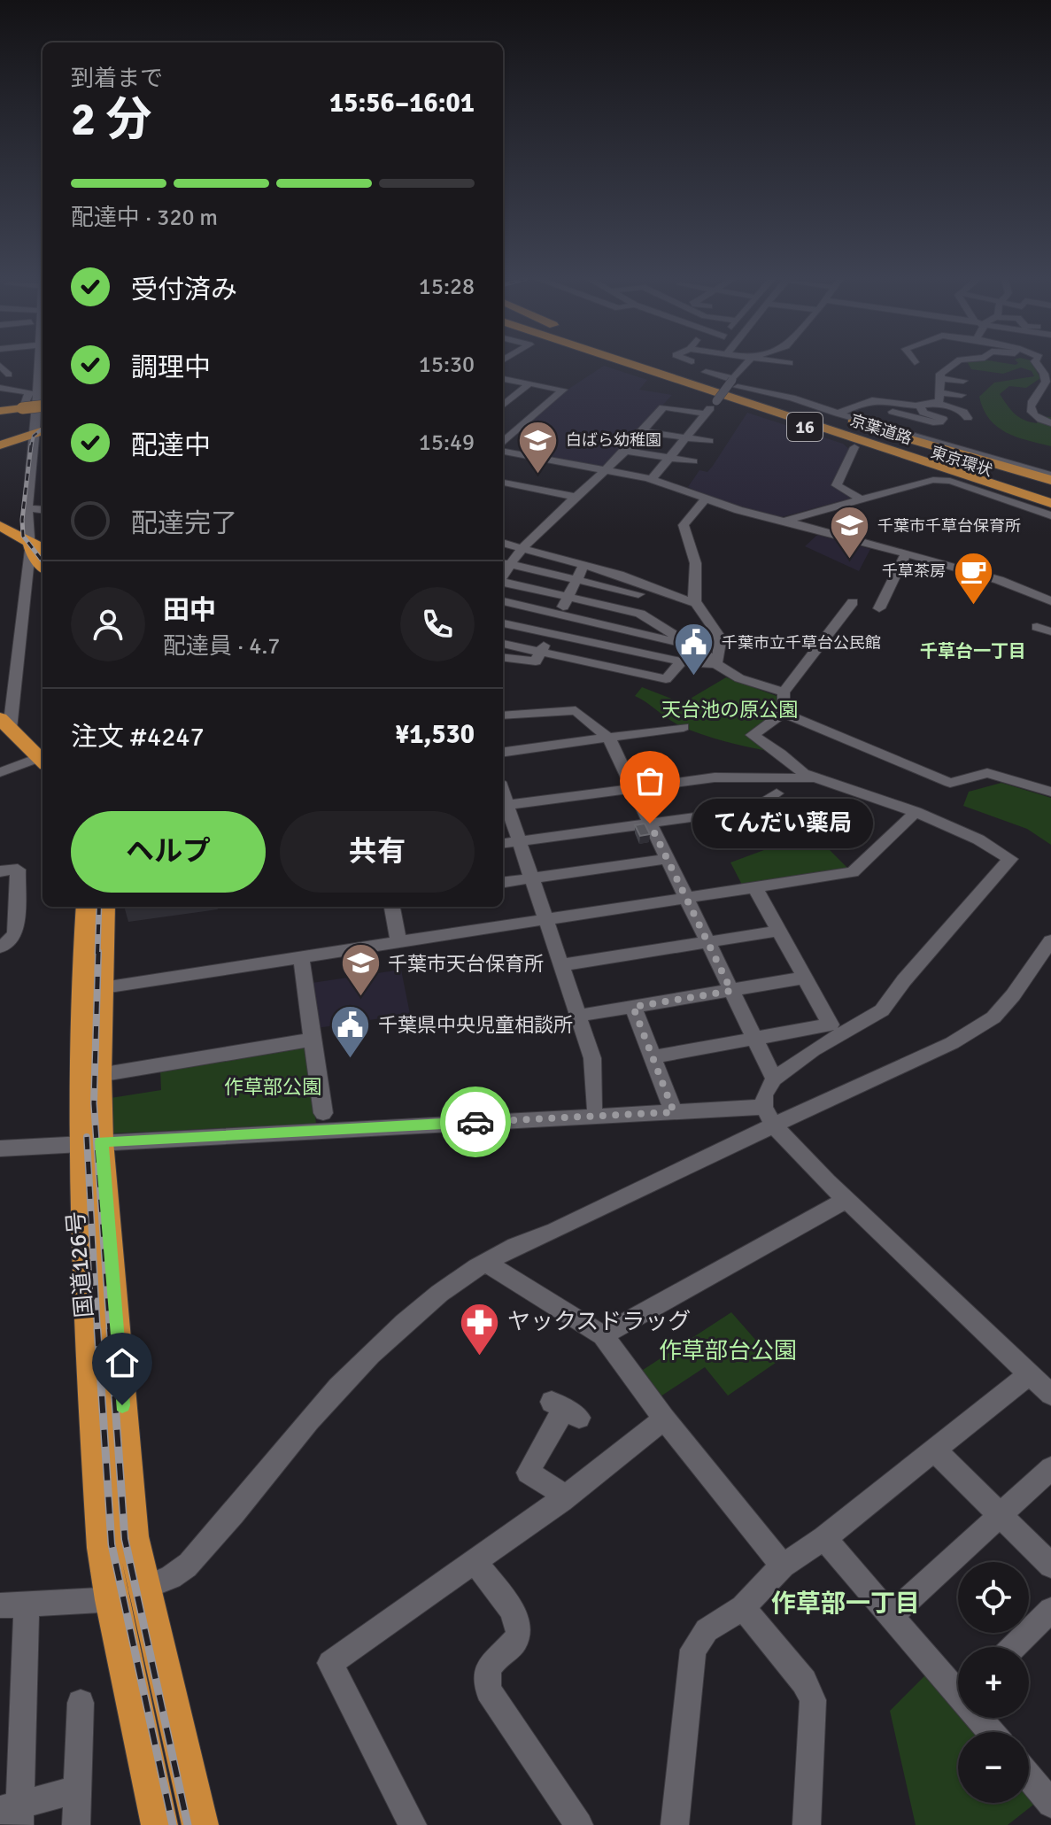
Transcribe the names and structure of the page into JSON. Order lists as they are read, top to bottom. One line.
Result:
{"streets":{"highway":["16","京葉道路","東京環状","国道126号"]},"crossings":[["京葉道路","東京環状"]],"districts":["千草台一丁目","作草部一丁目"],"parks":["天台池の原公園","作草部公園","作草部台公園"],"places":{"school or university":["白ばら幼稚園","千葉市千草台保育所","千葉市天台保育所"],"cafe":["千草茶房"],"public building":["千葉市立千草台公民館","千葉県中央児童相談所"],"other":["てんだい薬局"],"pharmacy":["ヤックスドラッグ"]},"page":{"heading":["2 分","到着まで","15:56–16:01"],"panel":["田中","配達員 · 4.7","注文 #4247","¥1,530"],"bar":"配達中 · 320 m","list":[["受付済み","15:28"],["調理中","15:30"],["配達中","15:49"],"配達完了"],"buttons":["ヘルプ","共有"],"bubble":"てんだい薬局","map_buttons":["+","−"]}}
